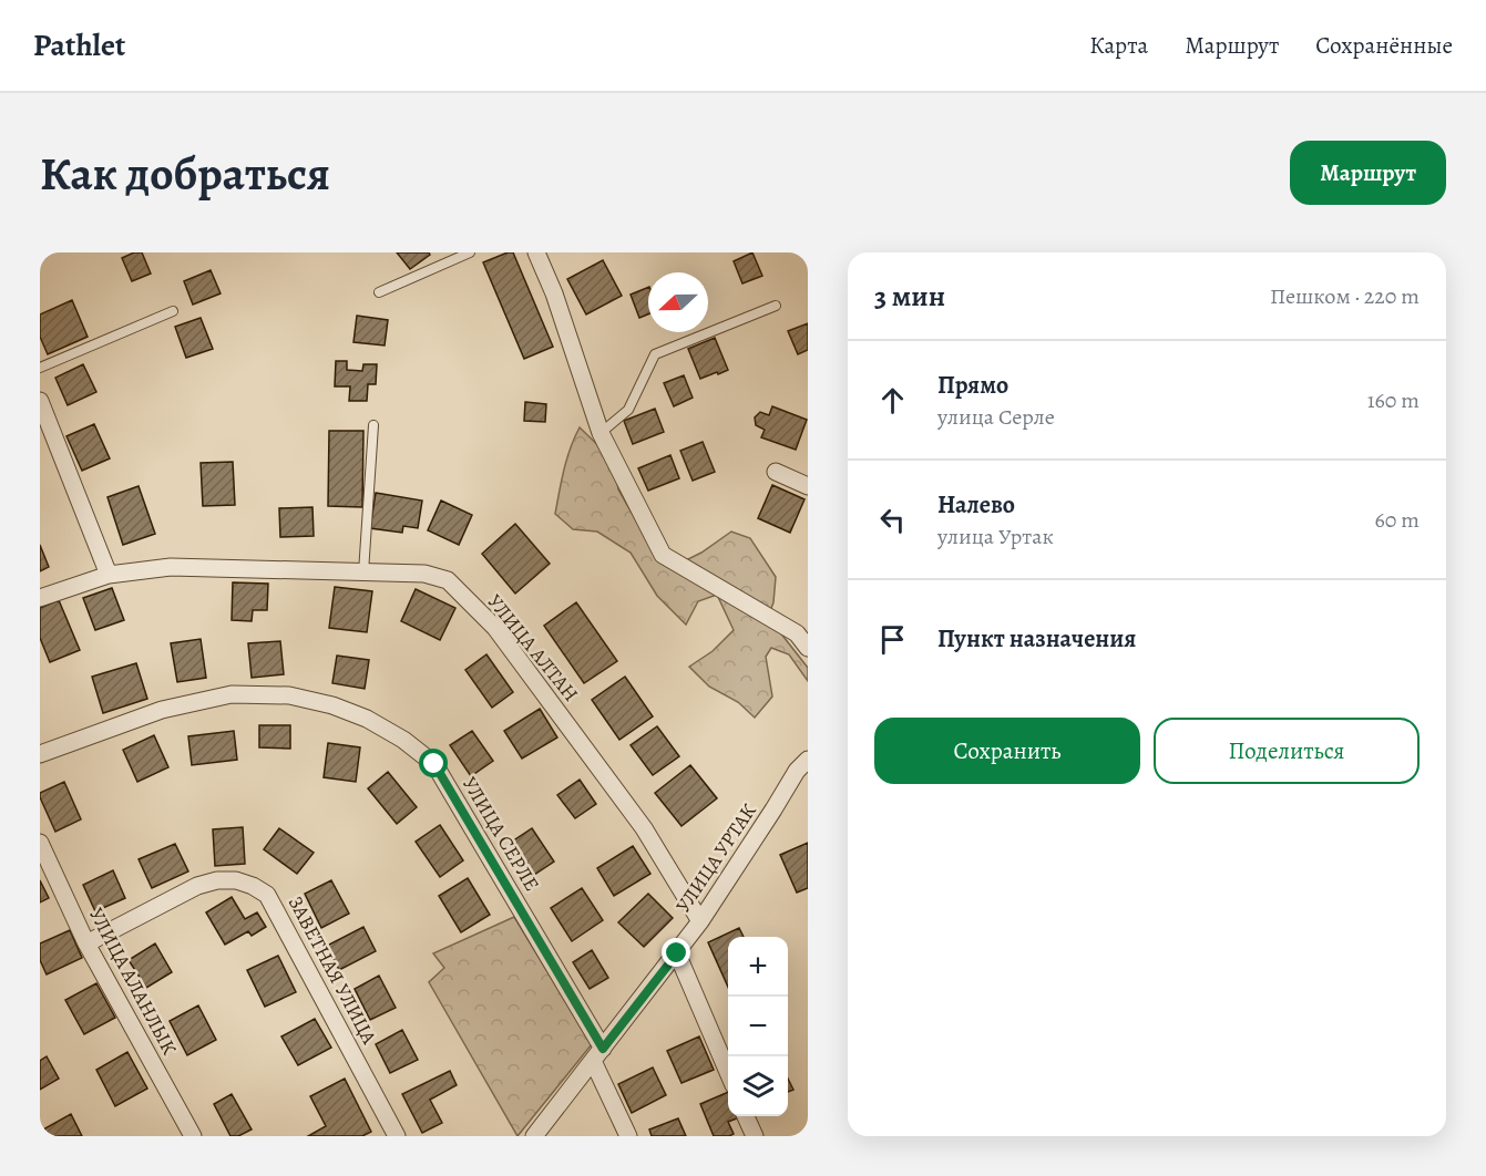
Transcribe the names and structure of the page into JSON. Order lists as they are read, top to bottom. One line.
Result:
{"streets":{"street":["УЛИЦА АЛТАН","УЛИЦА СЕРЛЕ","УЛИЦА УРТАК","ЗАВЕТНАЯ УЛИЦА","УЛИЦА АЛАНЛЫК"]},"crossings":[["УЛИЦА АЛТАН","УЛИЦА УРТАК"],["УЛИЦА СЕРЛЕ","УЛИЦА УРТАК"],["ЗАВЕТНАЯ УЛИЦА","УЛИЦА АЛАНЛЫК"]],"north":"left","page":{"header":"Pathlet","nav":["Карта","Маршрут","Сохранённые"],"buttons":["Маршрут",["Сохранить","Поделиться"]],"title":"Как добраться","heading":["3 мин","Пешком · 220 m"],"list":[["Прямо","улица Серле","160 m"],["Налево","улица Уртак","60 m"],"Пункт назначения"],"map_buttons":["+","−"]}}
